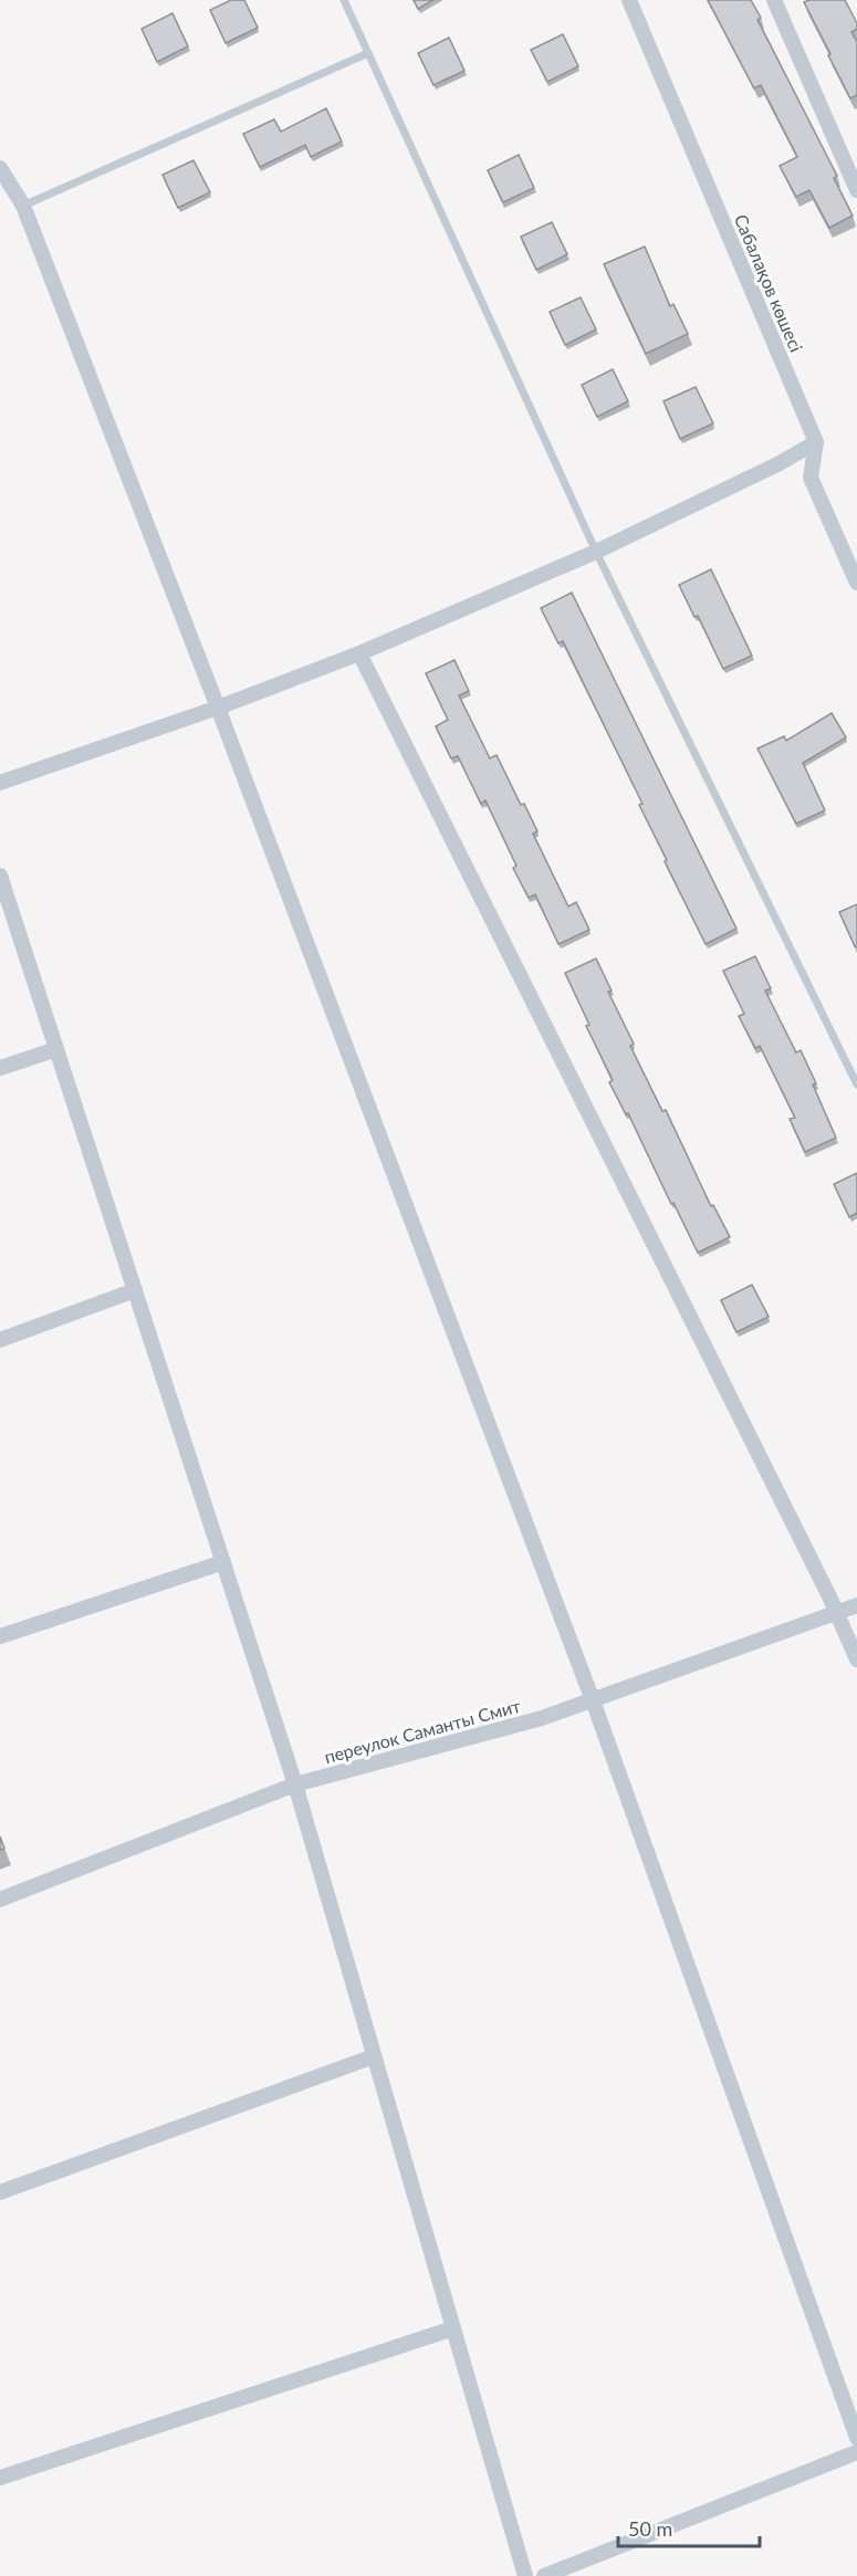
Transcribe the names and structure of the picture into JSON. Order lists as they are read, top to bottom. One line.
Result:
{"streets":{"street":["Сабалақов көшесі","переулок Саманты Смит"]},"scale_bar":"50 m"}
